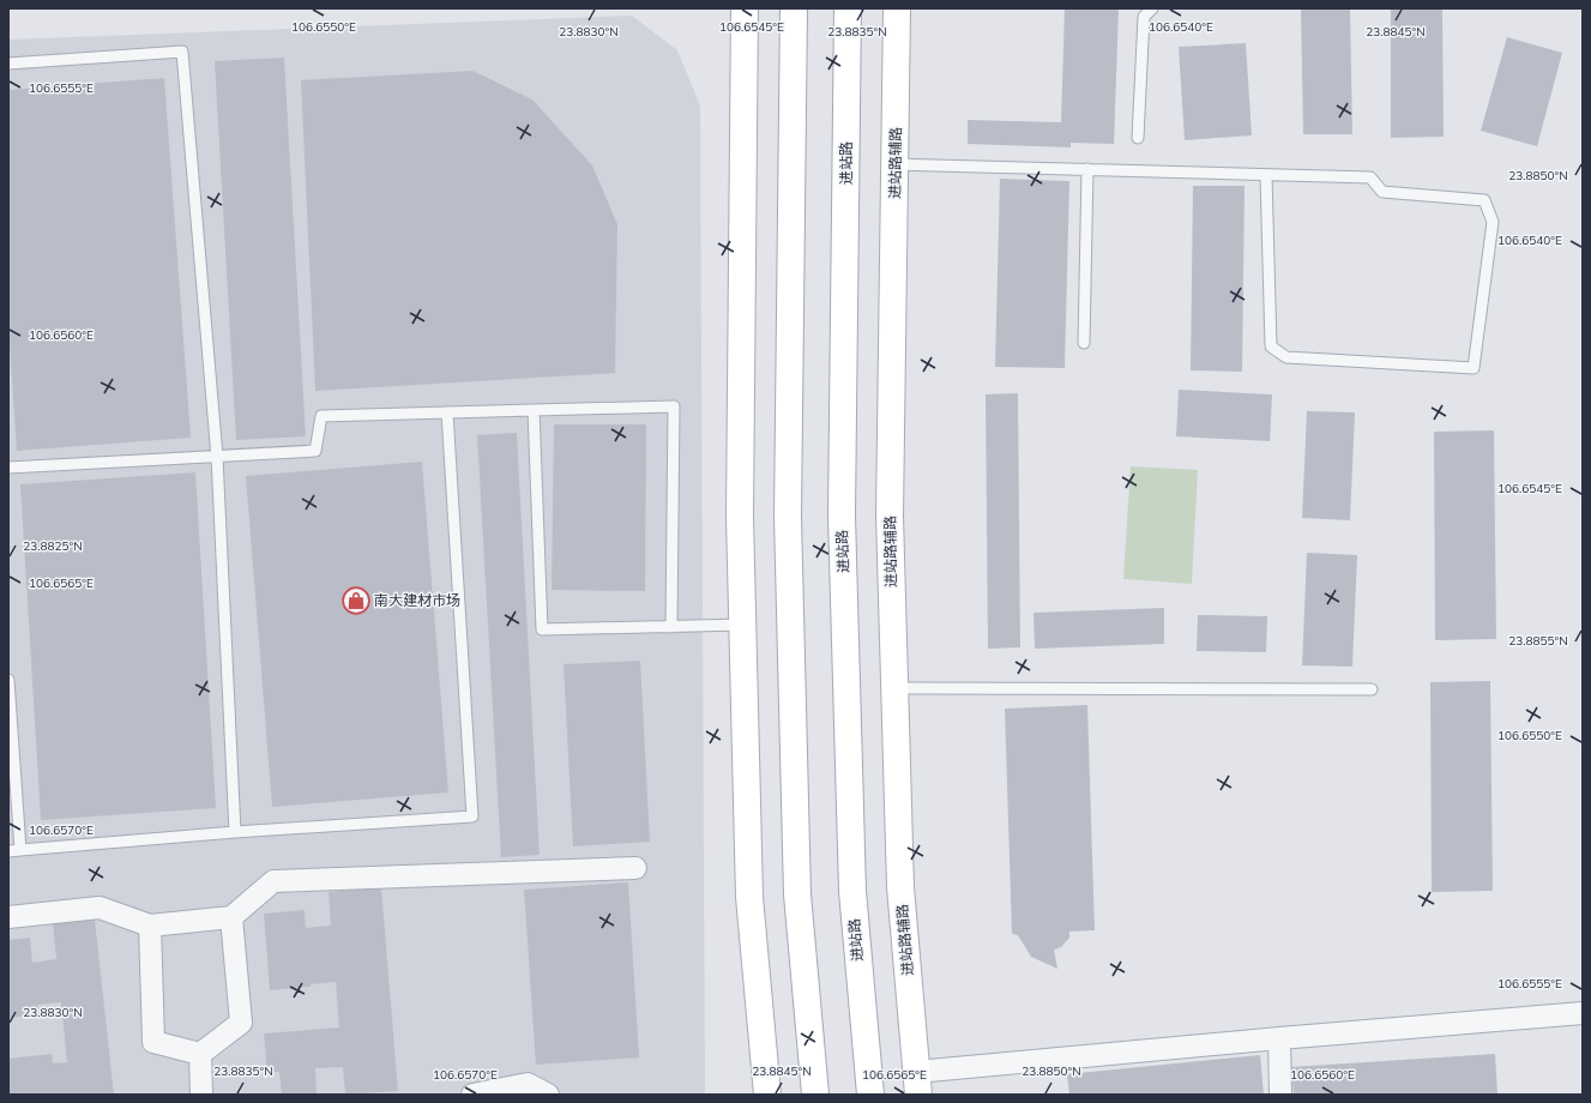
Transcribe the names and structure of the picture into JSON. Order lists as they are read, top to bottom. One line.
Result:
{"streets":{"main road":["进站路","进站路辅路"]},"places":{"shop":["南大建材市场"]},"coordinates":["106.6550°E","106.6545°E","106.6540°E","23.8845°N","23.8830°N","23.8835°N","106.6555°E","23.8850°N","106.6560°E","23.8825°N","106.6565°E","23.8855°N","106.6570°E"]}
